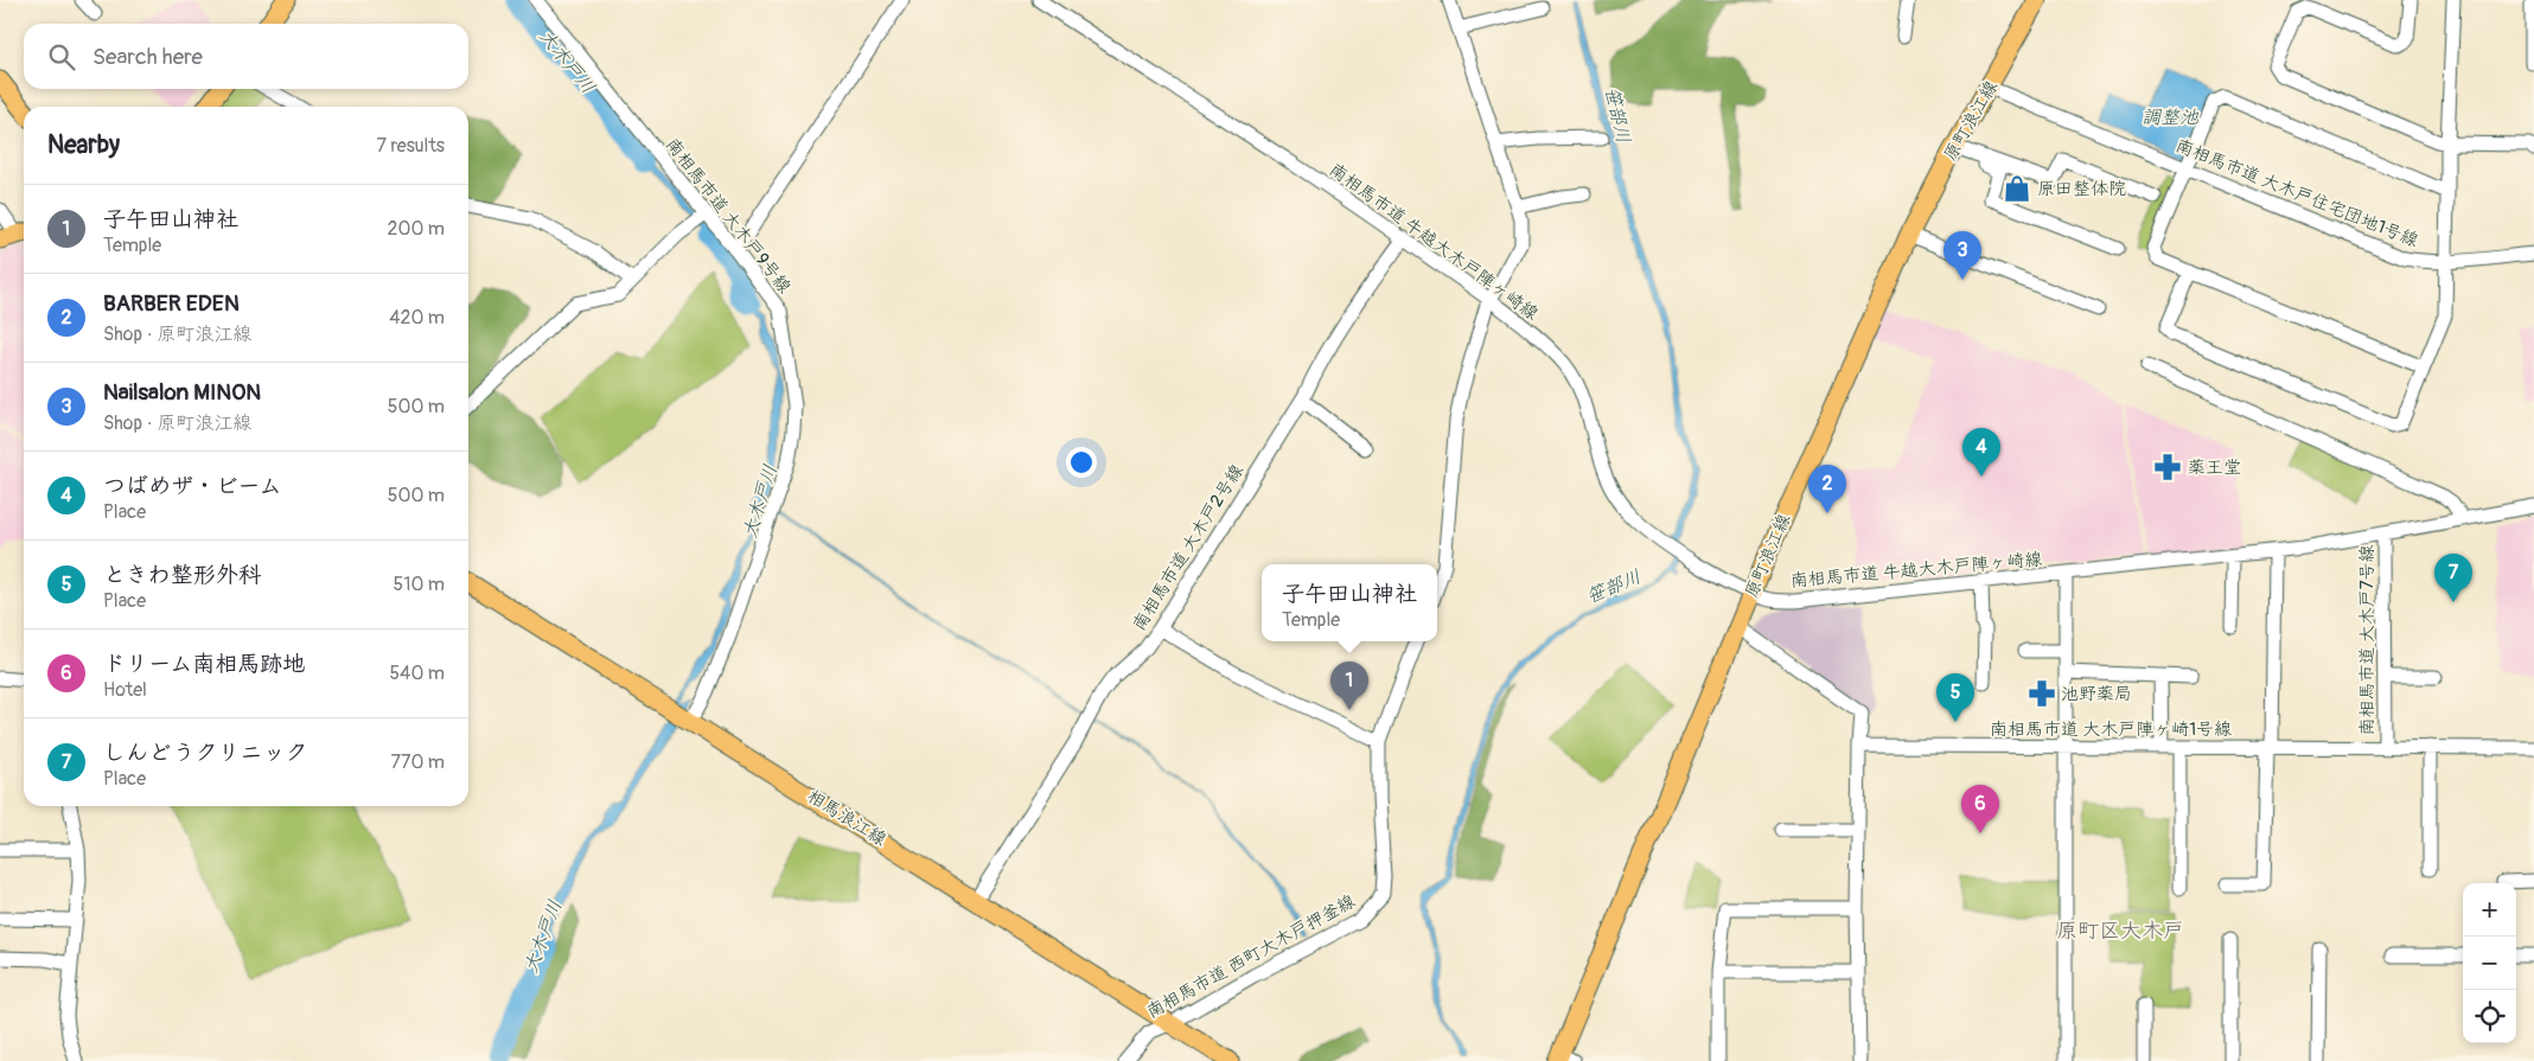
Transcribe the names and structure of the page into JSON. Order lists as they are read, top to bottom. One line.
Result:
{"streets":{"main road":["原町浪江線","相馬浪江線"],"street":["南相馬市道 大木戸住宅団地1号線","南相馬市道 大木戸9号線","南相馬市道 牛越大木戸陣ヶ崎線","南相馬市道 大木戸2号線","南相馬市道 大木戸7号線","南相馬市道 大木戸陣ヶ崎1号線","南相馬市道 西町大木戸押釜線"]},"crossings":[["原町浪江線","南相馬市道 大木戸住宅団地1号線"],["原町浪江線","南相馬市道 牛越大木戸陣ヶ崎線"],["南相馬市道 大木戸9号線","相馬浪江線"],["南相馬市道 牛越大木戸陣ヶ崎線","南相馬市道 大木戸2号線"],["南相馬市道 牛越大木戸陣ヶ崎線","南相馬市道 大木戸7号線"],["南相馬市道 大木戸2号線","相馬浪江線"],["南相馬市道 大木戸7号線","南相馬市道 大木戸陣ヶ崎1号線"],["相馬浪江線","南相馬市道 西町大木戸押釜線"]],"districts":["原町区大木戸"],"water":["大木戸川","笹部川","調整池"],"places":{"shop":["原田整体院"],"pharmacy":["薬王堂","池野薬局"]},"page":{"search":"Search here","heading":["Nearby","7 results"],"list":[{"mark":"1","name":"子午田山神社","note":"Temple","value":"200 m"},{"mark":"2","name":"BARBER EDEN","note":"Shop · 原町浪江線","value":"420 m"},{"mark":"3","name":"Nailsalon MINON","note":"Shop · 原町浪江線","value":"500 m"},{"mark":"4","name":"つばめザ・ビーム","note":"Place","value":"500 m"},{"mark":"5","name":"ときわ整形外科","note":"Place","value":"510 m"},{"mark":"6","name":"ドリーム南相馬跡地","note":"Hotel","value":"540 m"},{"mark":"7","name":"しんどうクリニック","note":"Place","value":"770 m"}],"pins":["3","4","2","7","1","5","6"],"popup":["子午田山神社","Temple"],"map_buttons":["+","−"]}}
